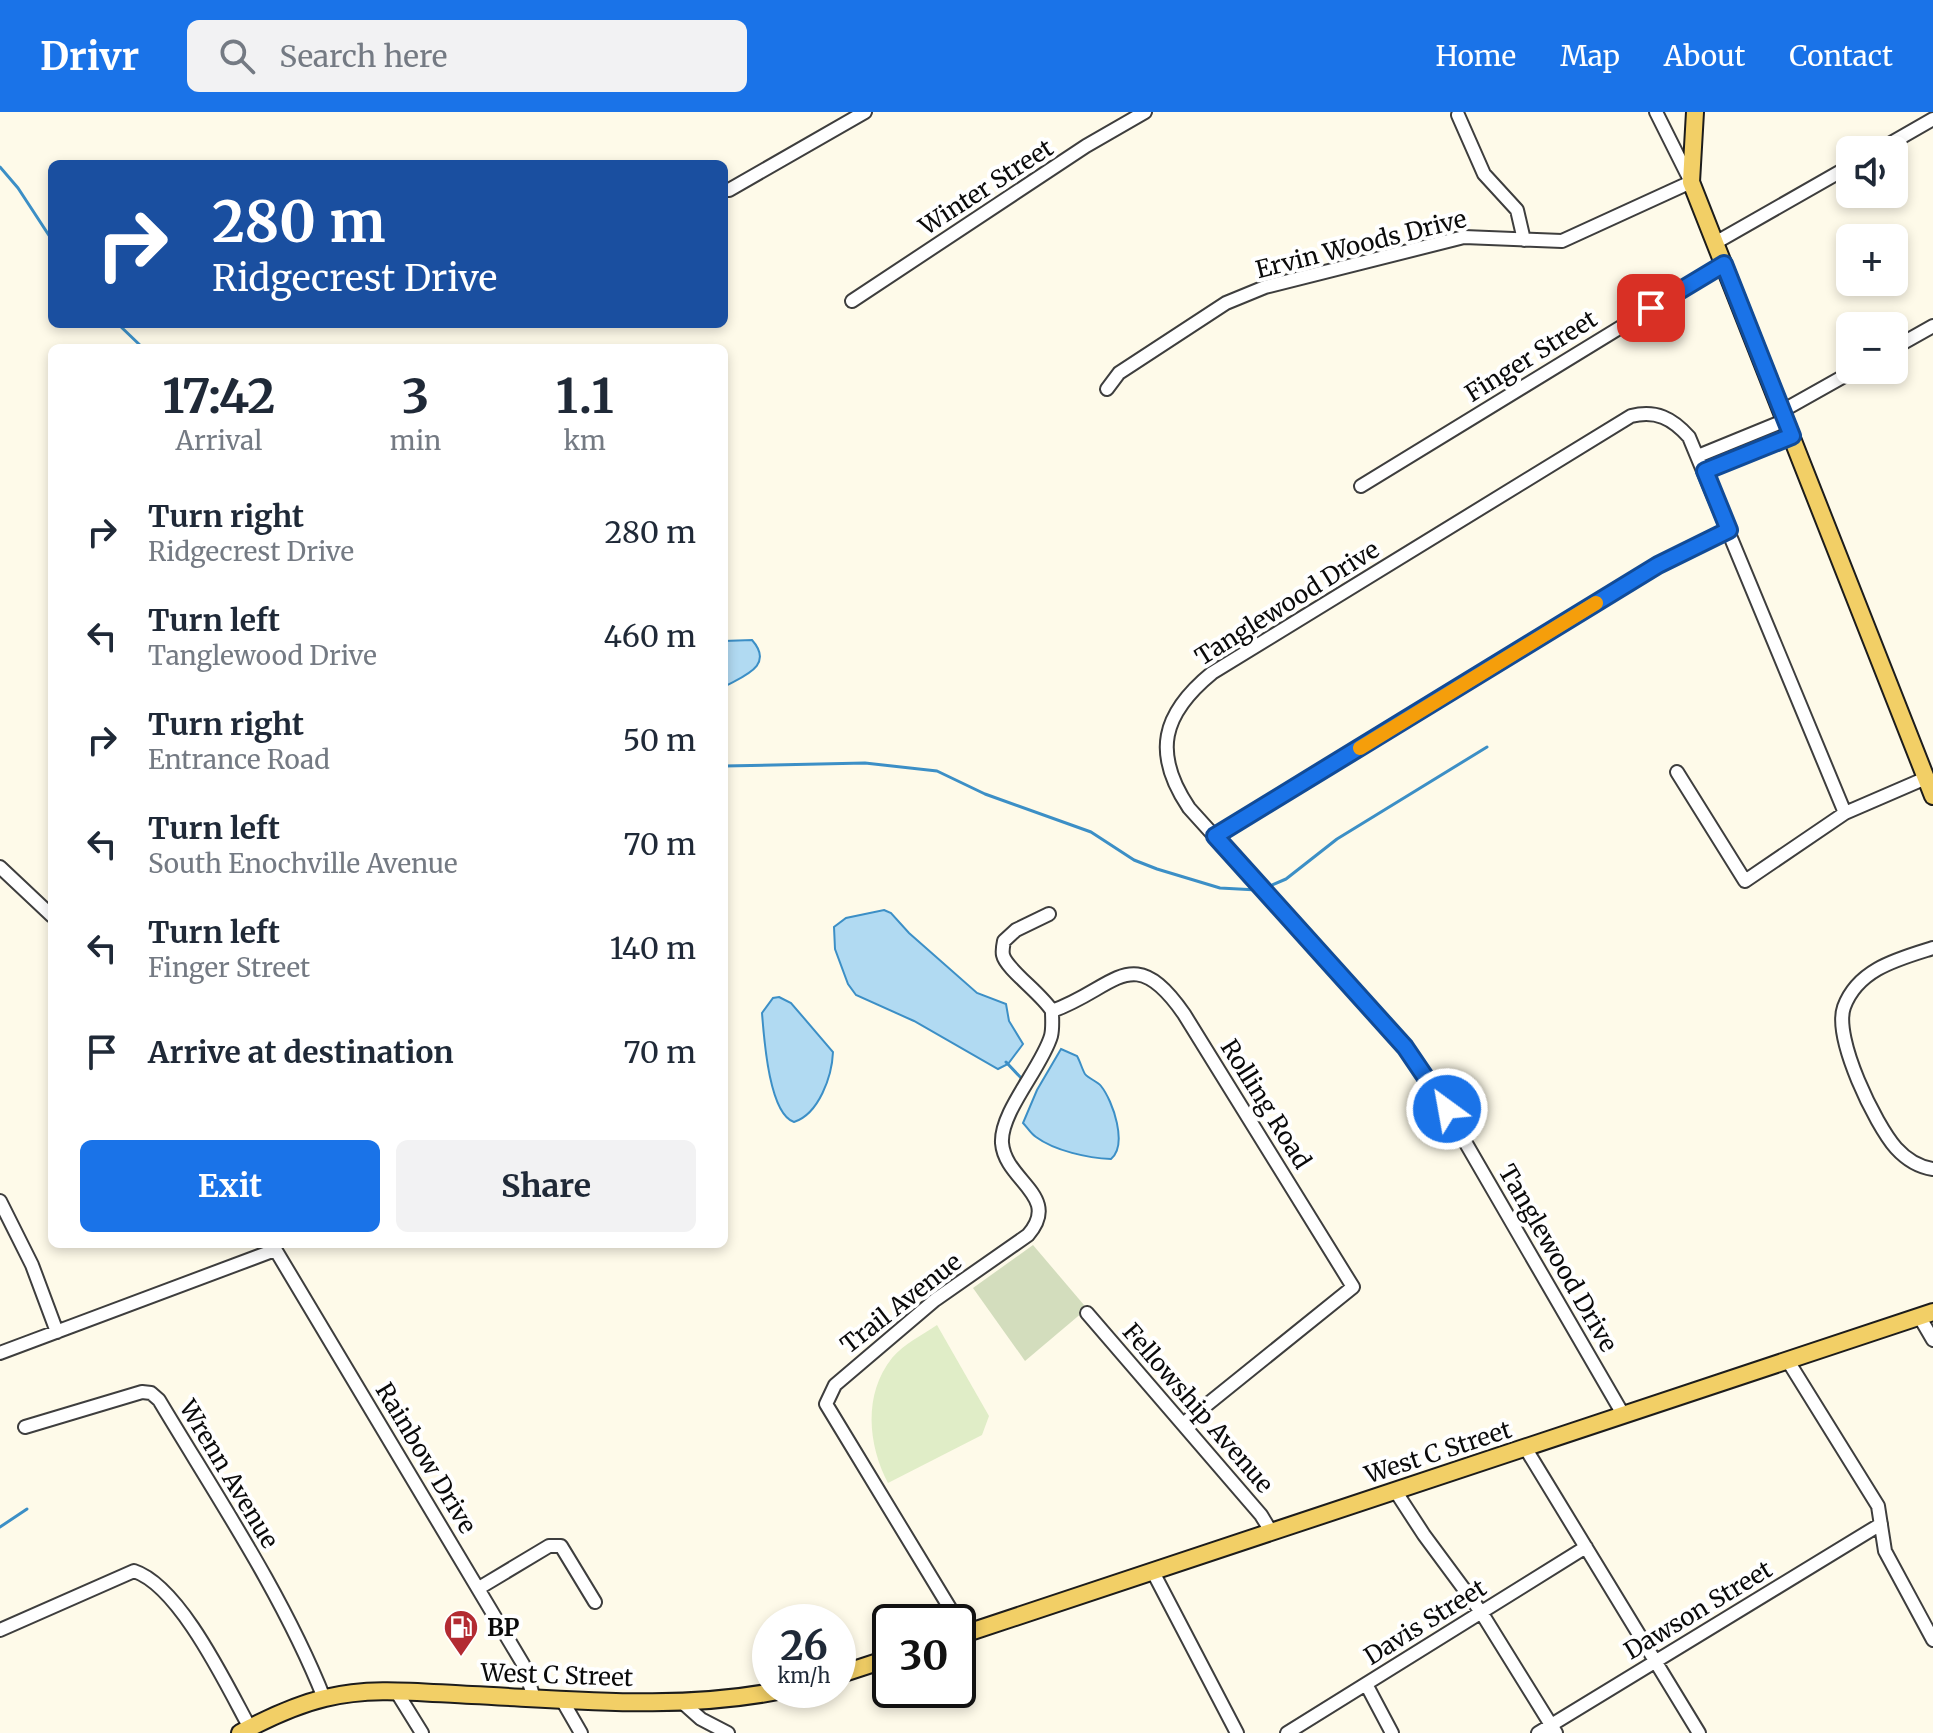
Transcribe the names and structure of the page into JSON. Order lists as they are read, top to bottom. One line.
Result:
{"streets":{"main road":["West C Street"],"street":["Winter Street","Ervin Woods Drive","Finger Street","Tanglewood Drive","Rolling Road","Trail Avenue","Fellowship Avenue","Rainbow Drive","Wrenn Avenue","Dawson Street","Davis Street"]},"crossings":[["Tanglewood Drive","West C Street"],["Rolling Road","Trail Avenue"],["Rolling Road","Fellowship Avenue"],["Fellowship Avenue","West C Street"],["West C Street","Rainbow Drive"],["West C Street","Wrenn Avenue"]],"places":{"fuel station":["BP"]},"page":{"header":"Drivr","search":"Search here","nav":["Home","Map","About","Contact"],"map_buttons":["+","−"],"turn":["280 m","Ridgecrest Drive"],"eta":["17:42","Arrival","3","min","1.1","km"],"list":[{"name":"Turn right","note":"Ridgecrest Drive","value":"280 m"},{"name":"Turn left","note":"Tanglewood Drive","value":"460 m"},{"name":"Turn right","note":"Entrance Road","value":"50 m"},{"name":"Turn left","note":"South Enochville Avenue","value":"70 m"},{"name":"Turn left","note":"Finger Street","value":"140 m"},{"name":"Arrive at destination","value":"70 m"}],"buttons":["Exit","Share"],"speed":"26 km/h","limit":"30"}}
